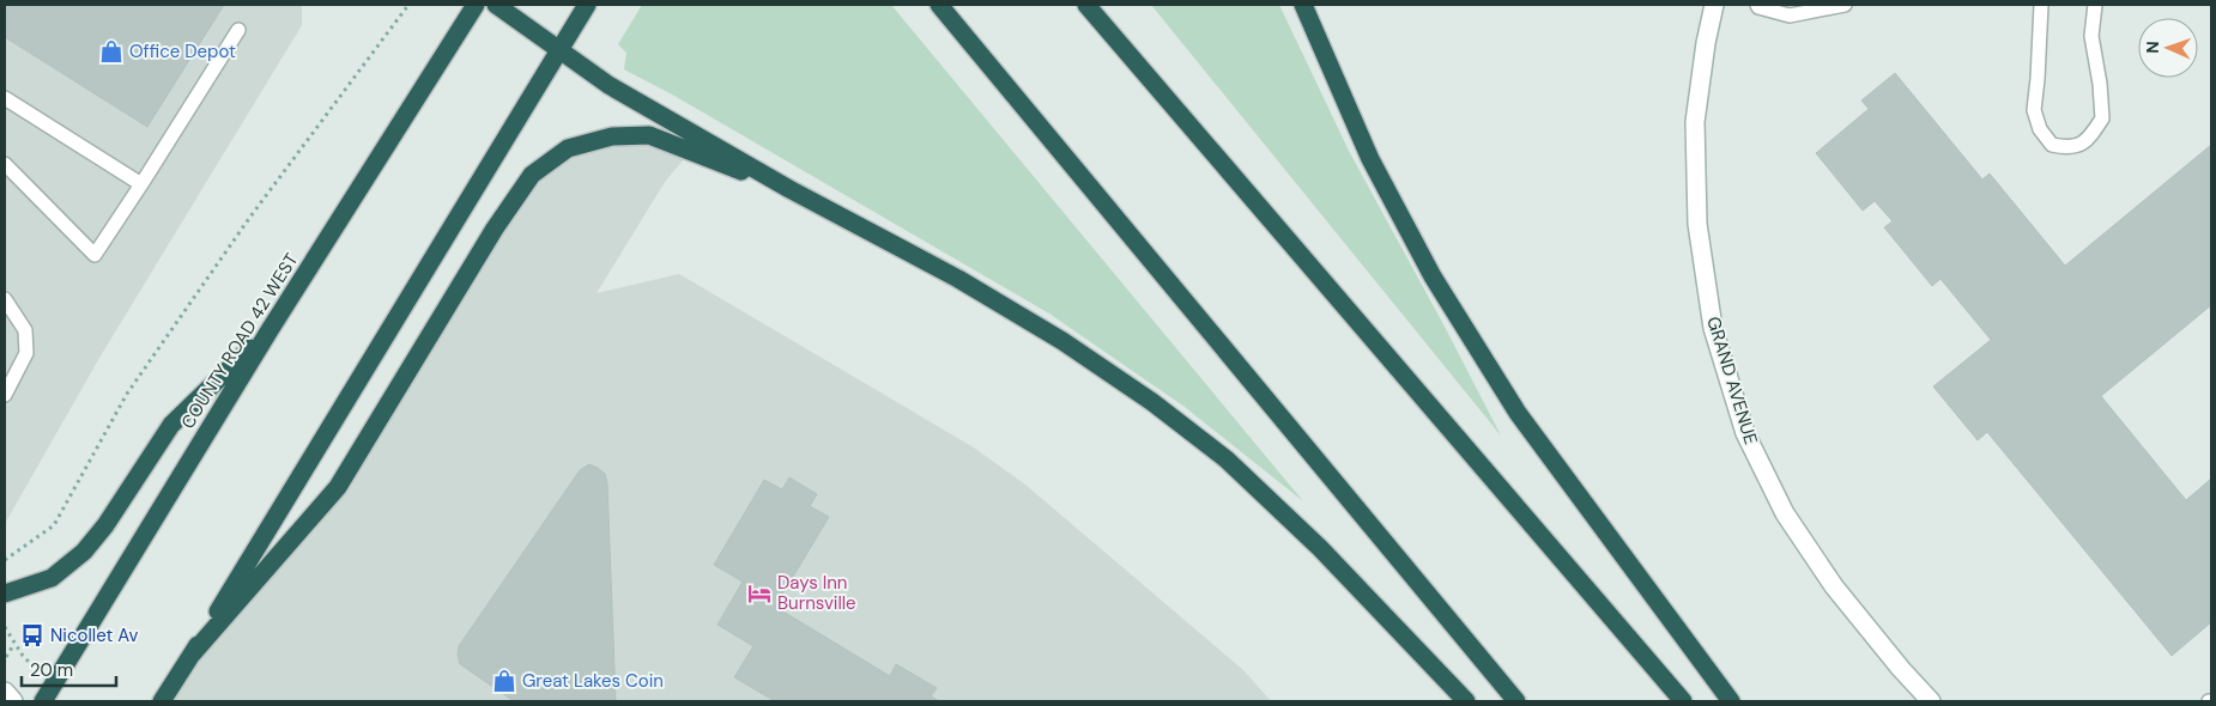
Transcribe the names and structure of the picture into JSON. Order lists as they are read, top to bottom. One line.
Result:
{"streets":{"highway":["COUNTY ROAD 42 WEST"],"street":["GRAND AVENUE"]},"places":{"shop":["Office Depot","Great Lakes Coin"],"hotel":["Days Inn Burnsville"],"bus stop":["Nicollet Av"]},"scale_bar":"20 m","north":"left"}
